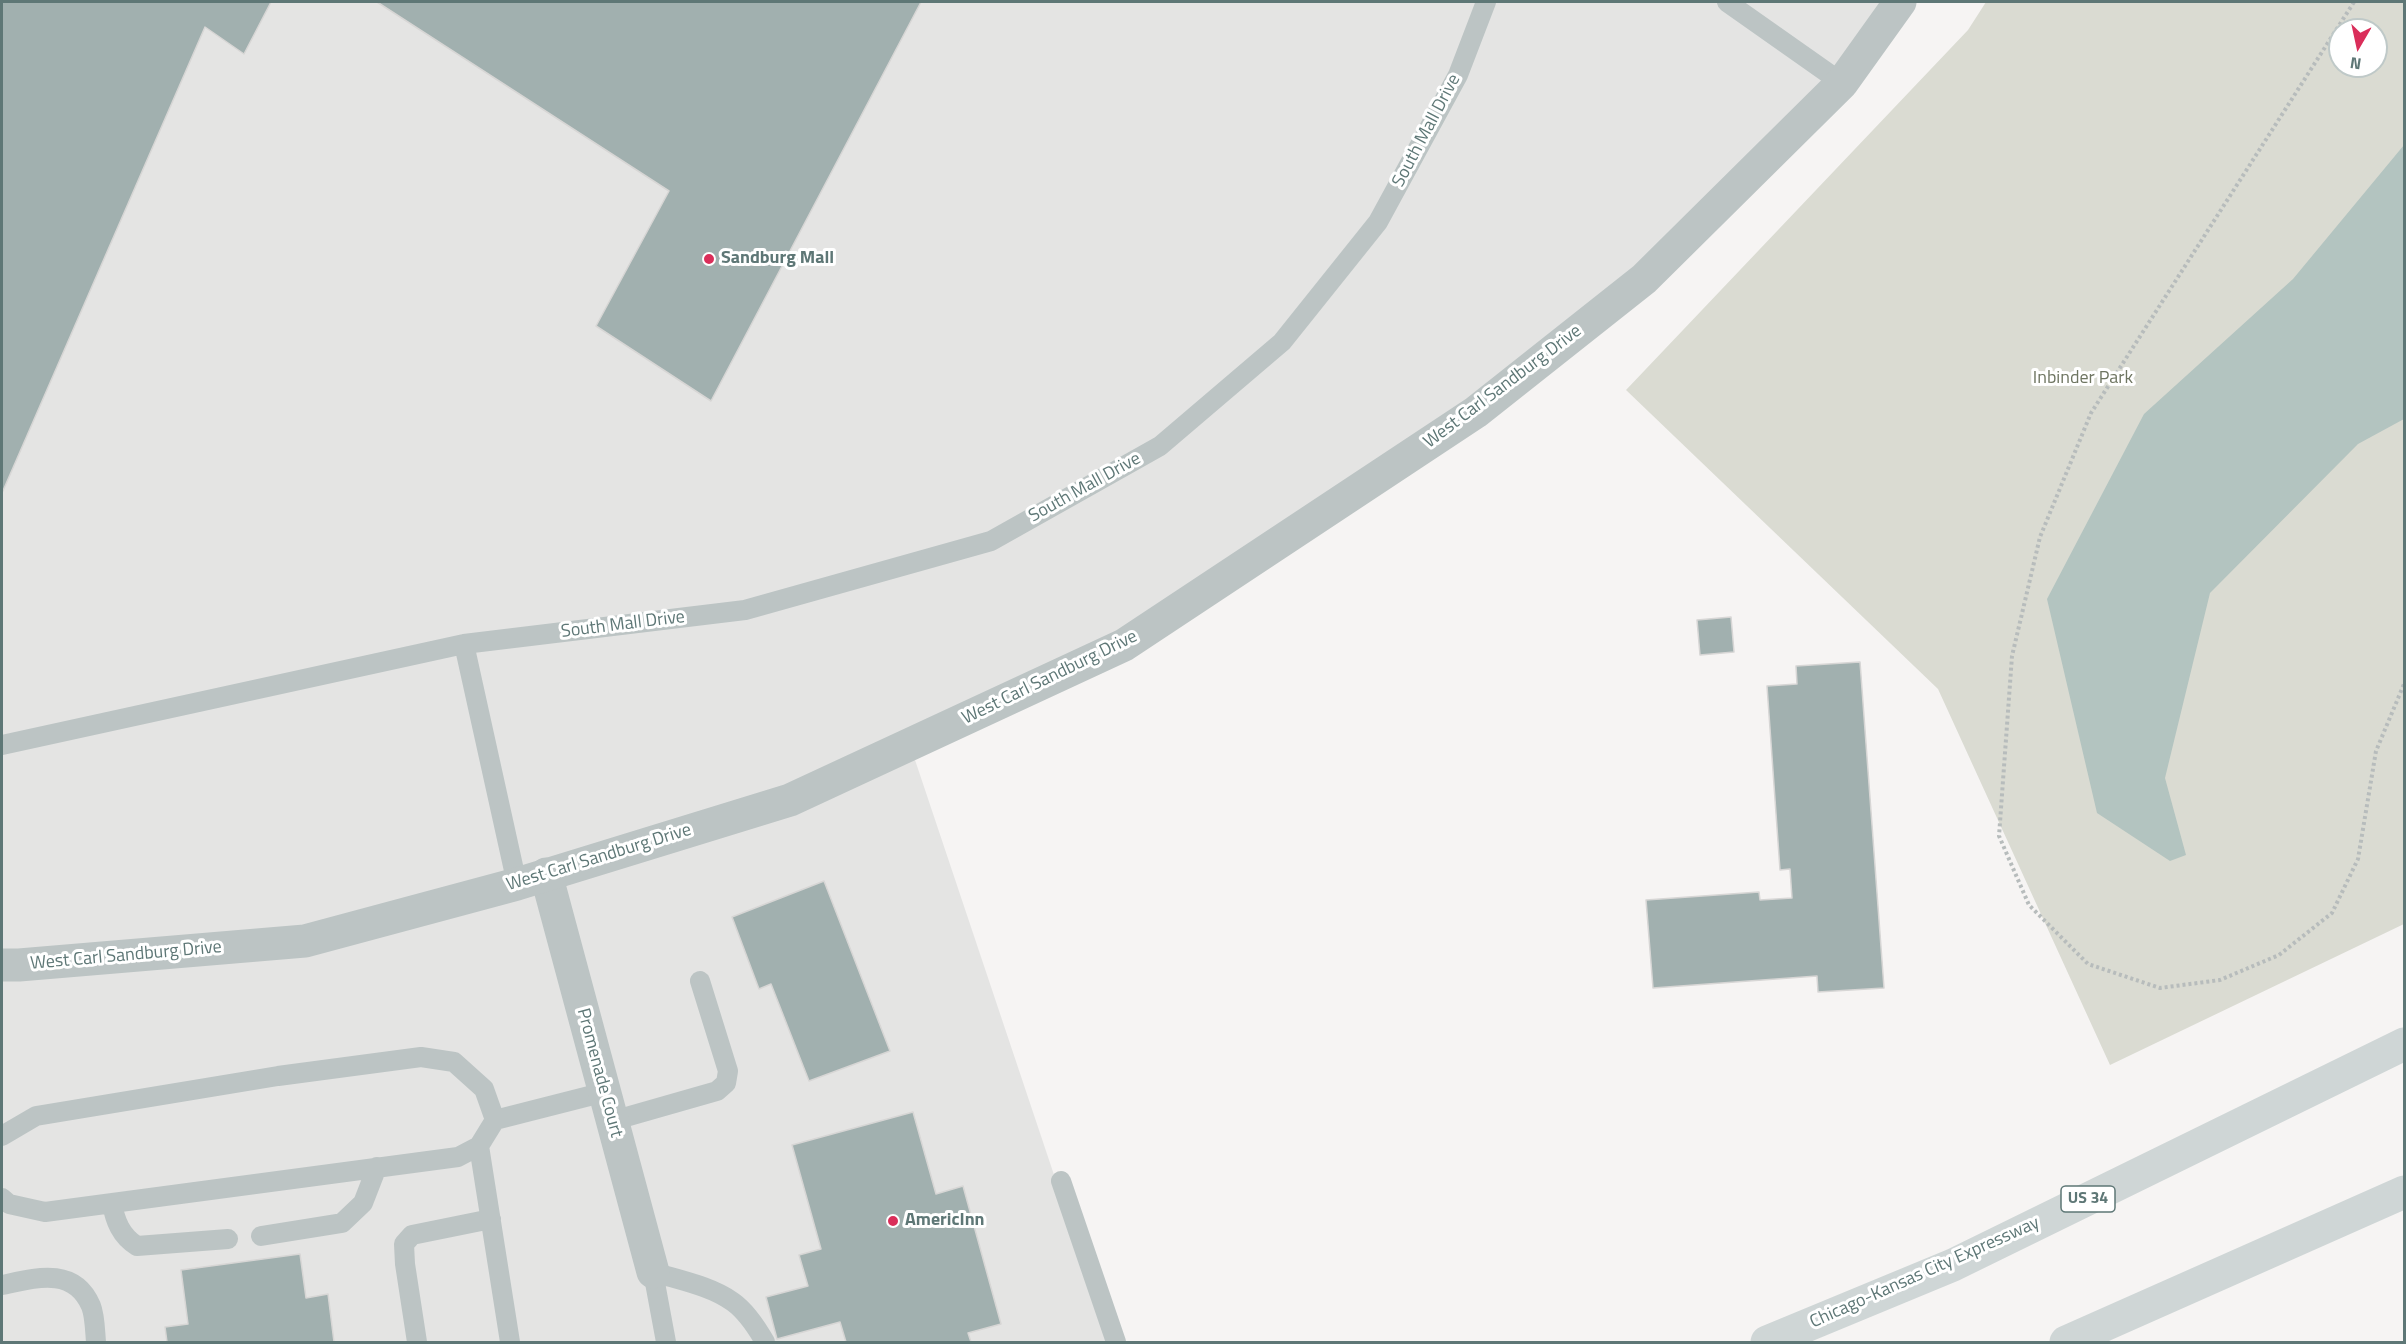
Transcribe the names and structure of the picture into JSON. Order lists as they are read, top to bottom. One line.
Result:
{"streets":{"highway":["US 34","Chicago-Kansas City Expressway"],"street":["West Carl Sandburg Drive","Promenade Court"],"lane":["South Mall Drive"]},"crossings":[["West Carl Sandburg Drive","Promenade Court"]],"parks":["Inbinder Park"],"places":["Sandburg Mall","AmericInn"],"north":"bottom"}
